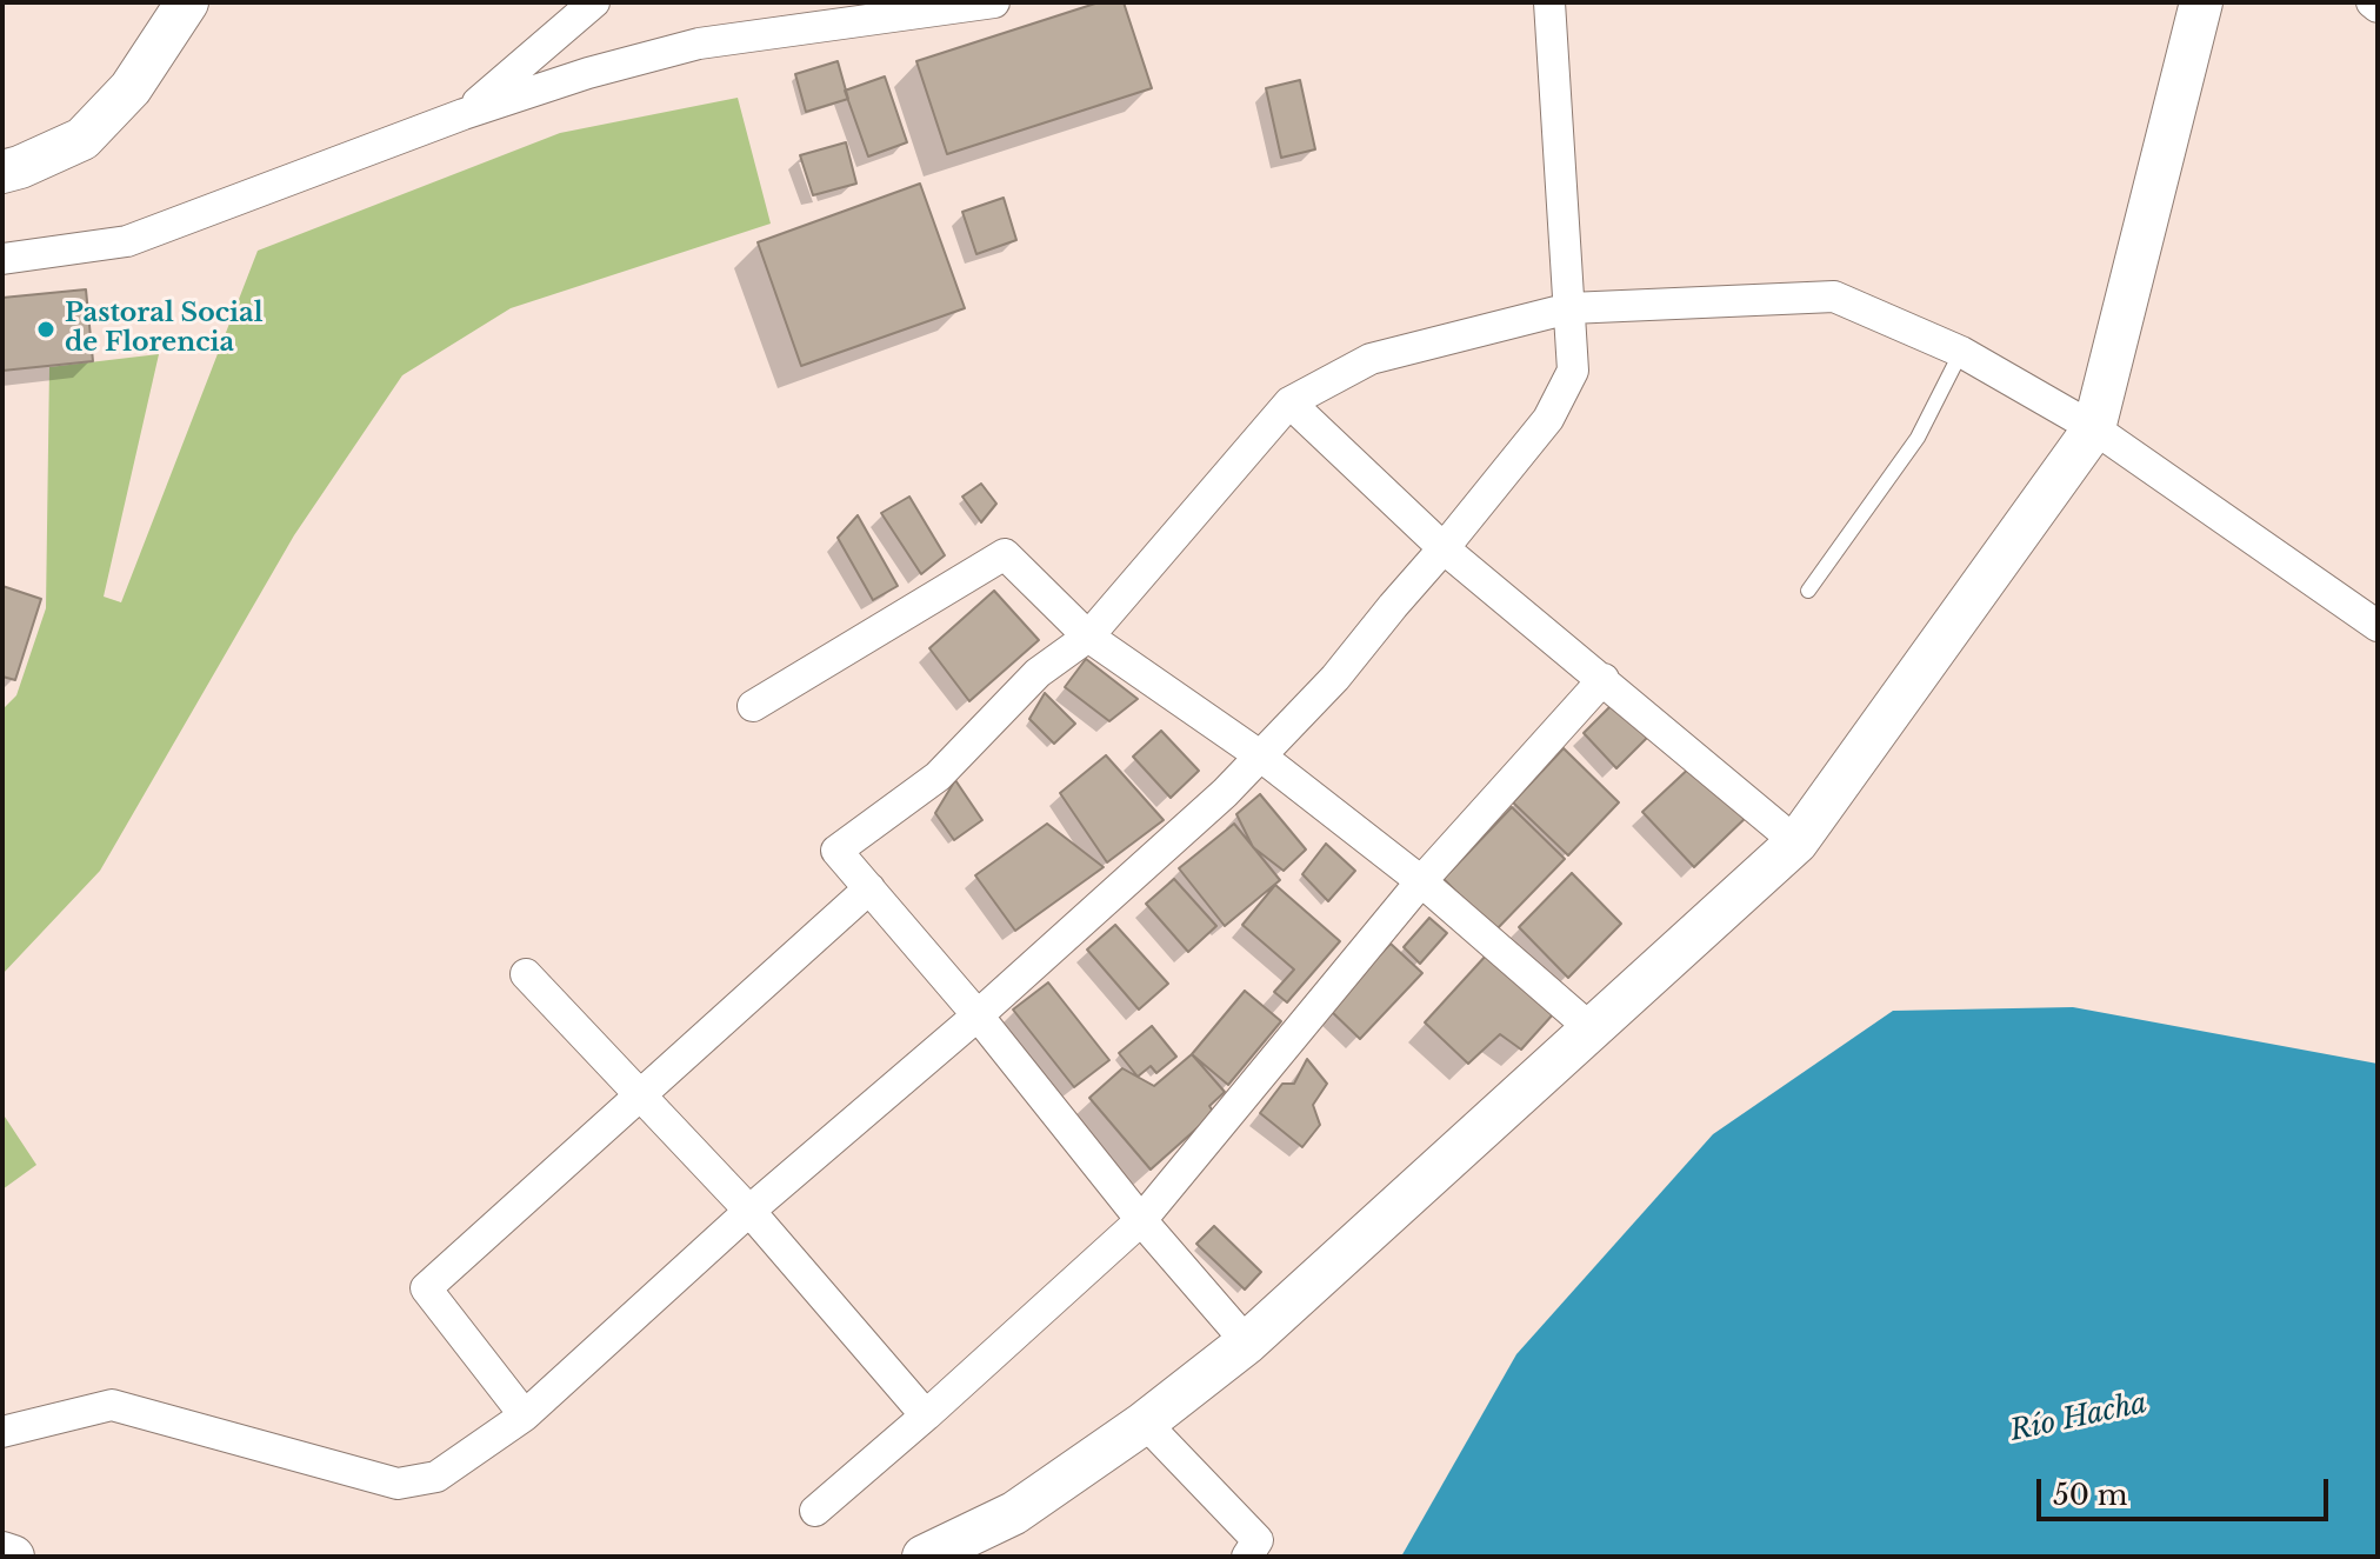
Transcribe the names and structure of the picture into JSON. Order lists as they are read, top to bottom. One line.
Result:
{"water":["Río Hacha"],"places":["Pastoral Social de Florencia"],"scale_bar":"50 m"}
